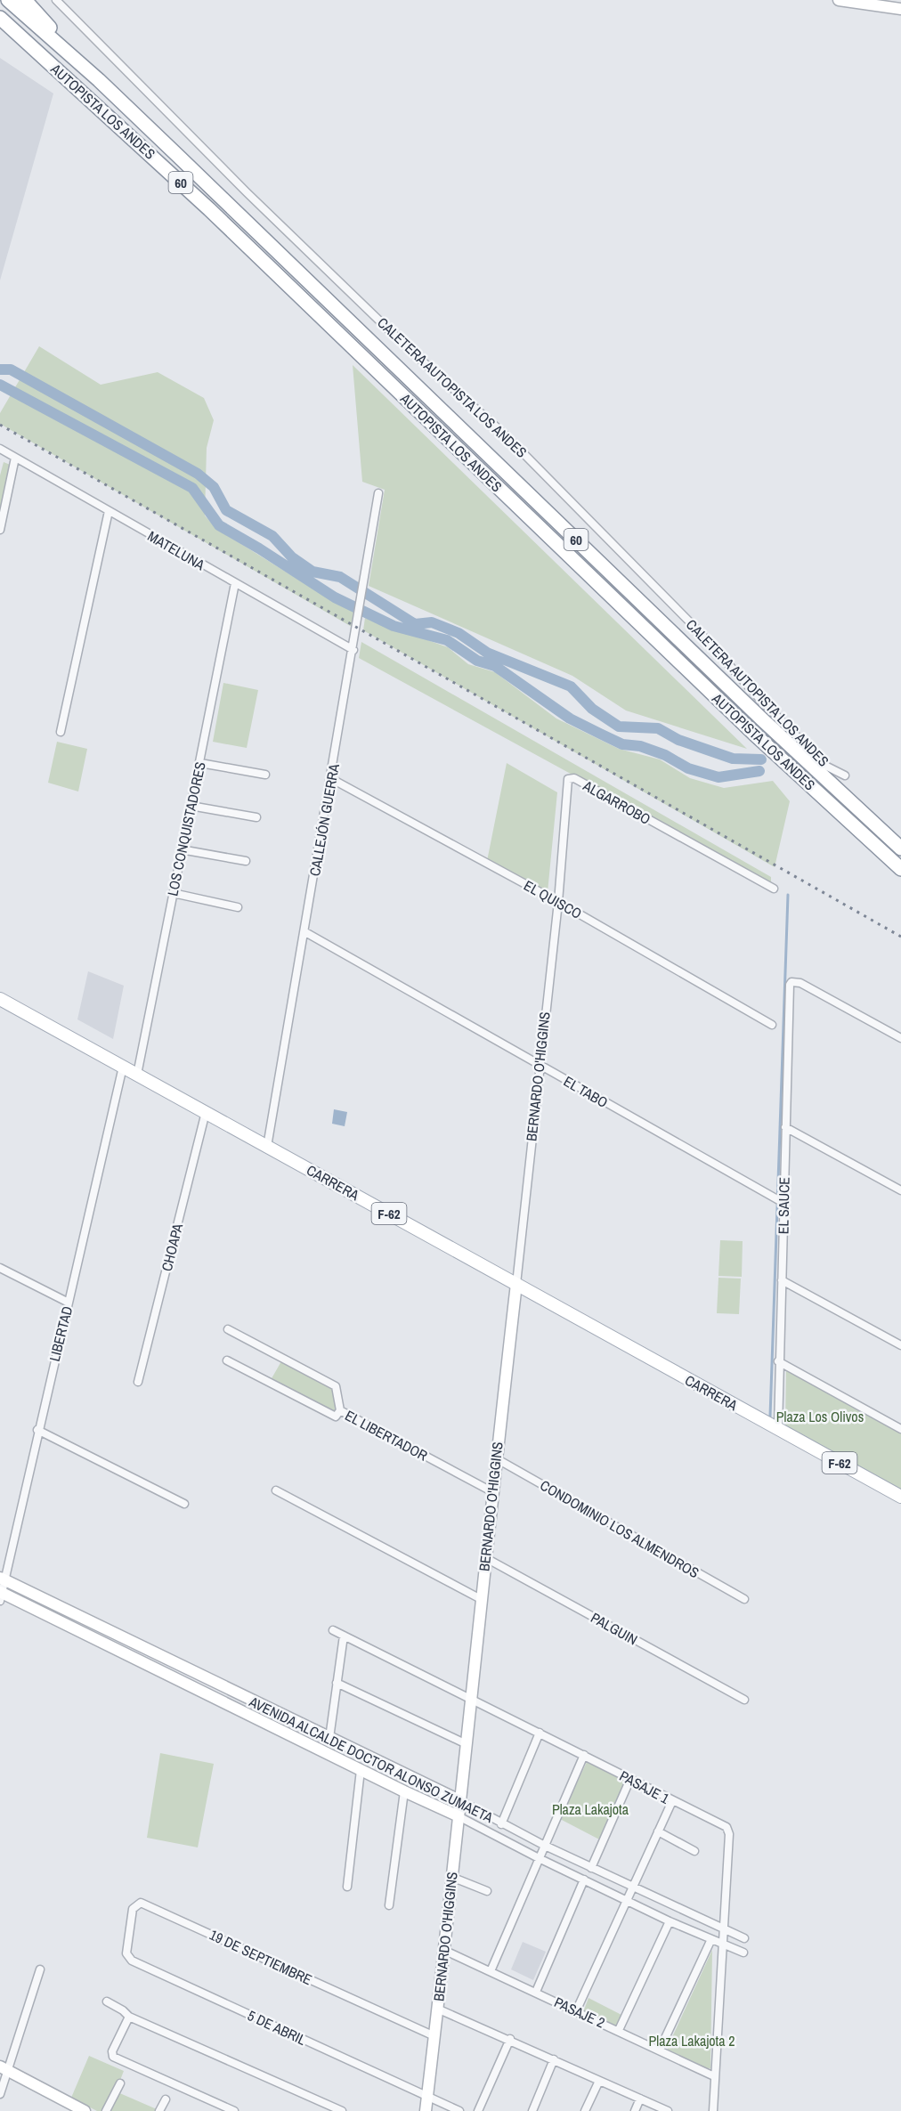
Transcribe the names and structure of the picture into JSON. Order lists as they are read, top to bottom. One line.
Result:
{"streets":{"highway":["AUTOPISTA LOS ANDES","60"],"main road":["CARRERA","F-62"],"street":["CALETERA AUTOPISTA LOS ANDES","MATELUNA","ALGARROBO","CALLEJÓN GUERRA","LOS CONQUISTADORES","EL QUISCO","BERNARDO O'HIGGINS","EL TABO","EL SAUCE","CHOAPA","LIBERTAD","EL LIBERTADOR","CONDOMINIO LOS ALMENDROS","PALGUIN","AVENIDA ALCALDE DOCTOR ALONSO ZUMAETA","PASAJE 1","19 DE SEPTIEMBRE","PASAJE 2","5 DE ABRIL"]},"crossings":[["MATELUNA","CALLEJÓN GUERRA"],["MATELUNA","LOS CONQUISTADORES"],["ALGARROBO","EL QUISCO"],["ALGARROBO","BERNARDO O'HIGGINS"],["CALLEJÓN GUERRA","EL QUISCO"],["CALLEJÓN GUERRA","EL TABO"],["CALLEJÓN GUERRA","CARRERA"],["LOS CONQUISTADORES","CARRERA"],["EL QUISCO","BERNARDO O'HIGGINS"],["BERNARDO O'HIGGINS","EL TABO"],["BERNARDO O'HIGGINS","CARRERA"],["BERNARDO O'HIGGINS","EL LIBERTADOR"],["BERNARDO O'HIGGINS","CONDOMINIO LOS ALMENDROS"],["BERNARDO O'HIGGINS","PALGUIN"],["BERNARDO O'HIGGINS","AVENIDA ALCALDE DOCTOR ALONSO ZUMAETA"],["BERNARDO O'HIGGINS","PASAJE 1"],["BERNARDO O'HIGGINS","19 DE SEPTIEMBRE"],["BERNARDO O'HIGGINS","PASAJE 2"],["BERNARDO O'HIGGINS","5 DE ABRIL"],["EL TABO","EL SAUCE"],["CARRERA","EL SAUCE"],["CARRERA","F-62"],["CARRERA","CHOAPA"],["CARRERA","LIBERTAD"],["EL SAUCE","F-62"],["LIBERTAD","AVENIDA ALCALDE DOCTOR ALONSO ZUMAETA"],["AVENIDA ALCALDE DOCTOR ALONSO ZUMAETA","PASAJE 1"],["19 DE SEPTIEMBRE","5 DE ABRIL"]],"parks":["Plaza Los Olivos","Plaza Lakajota","Plaza Lakajota 2"]}
